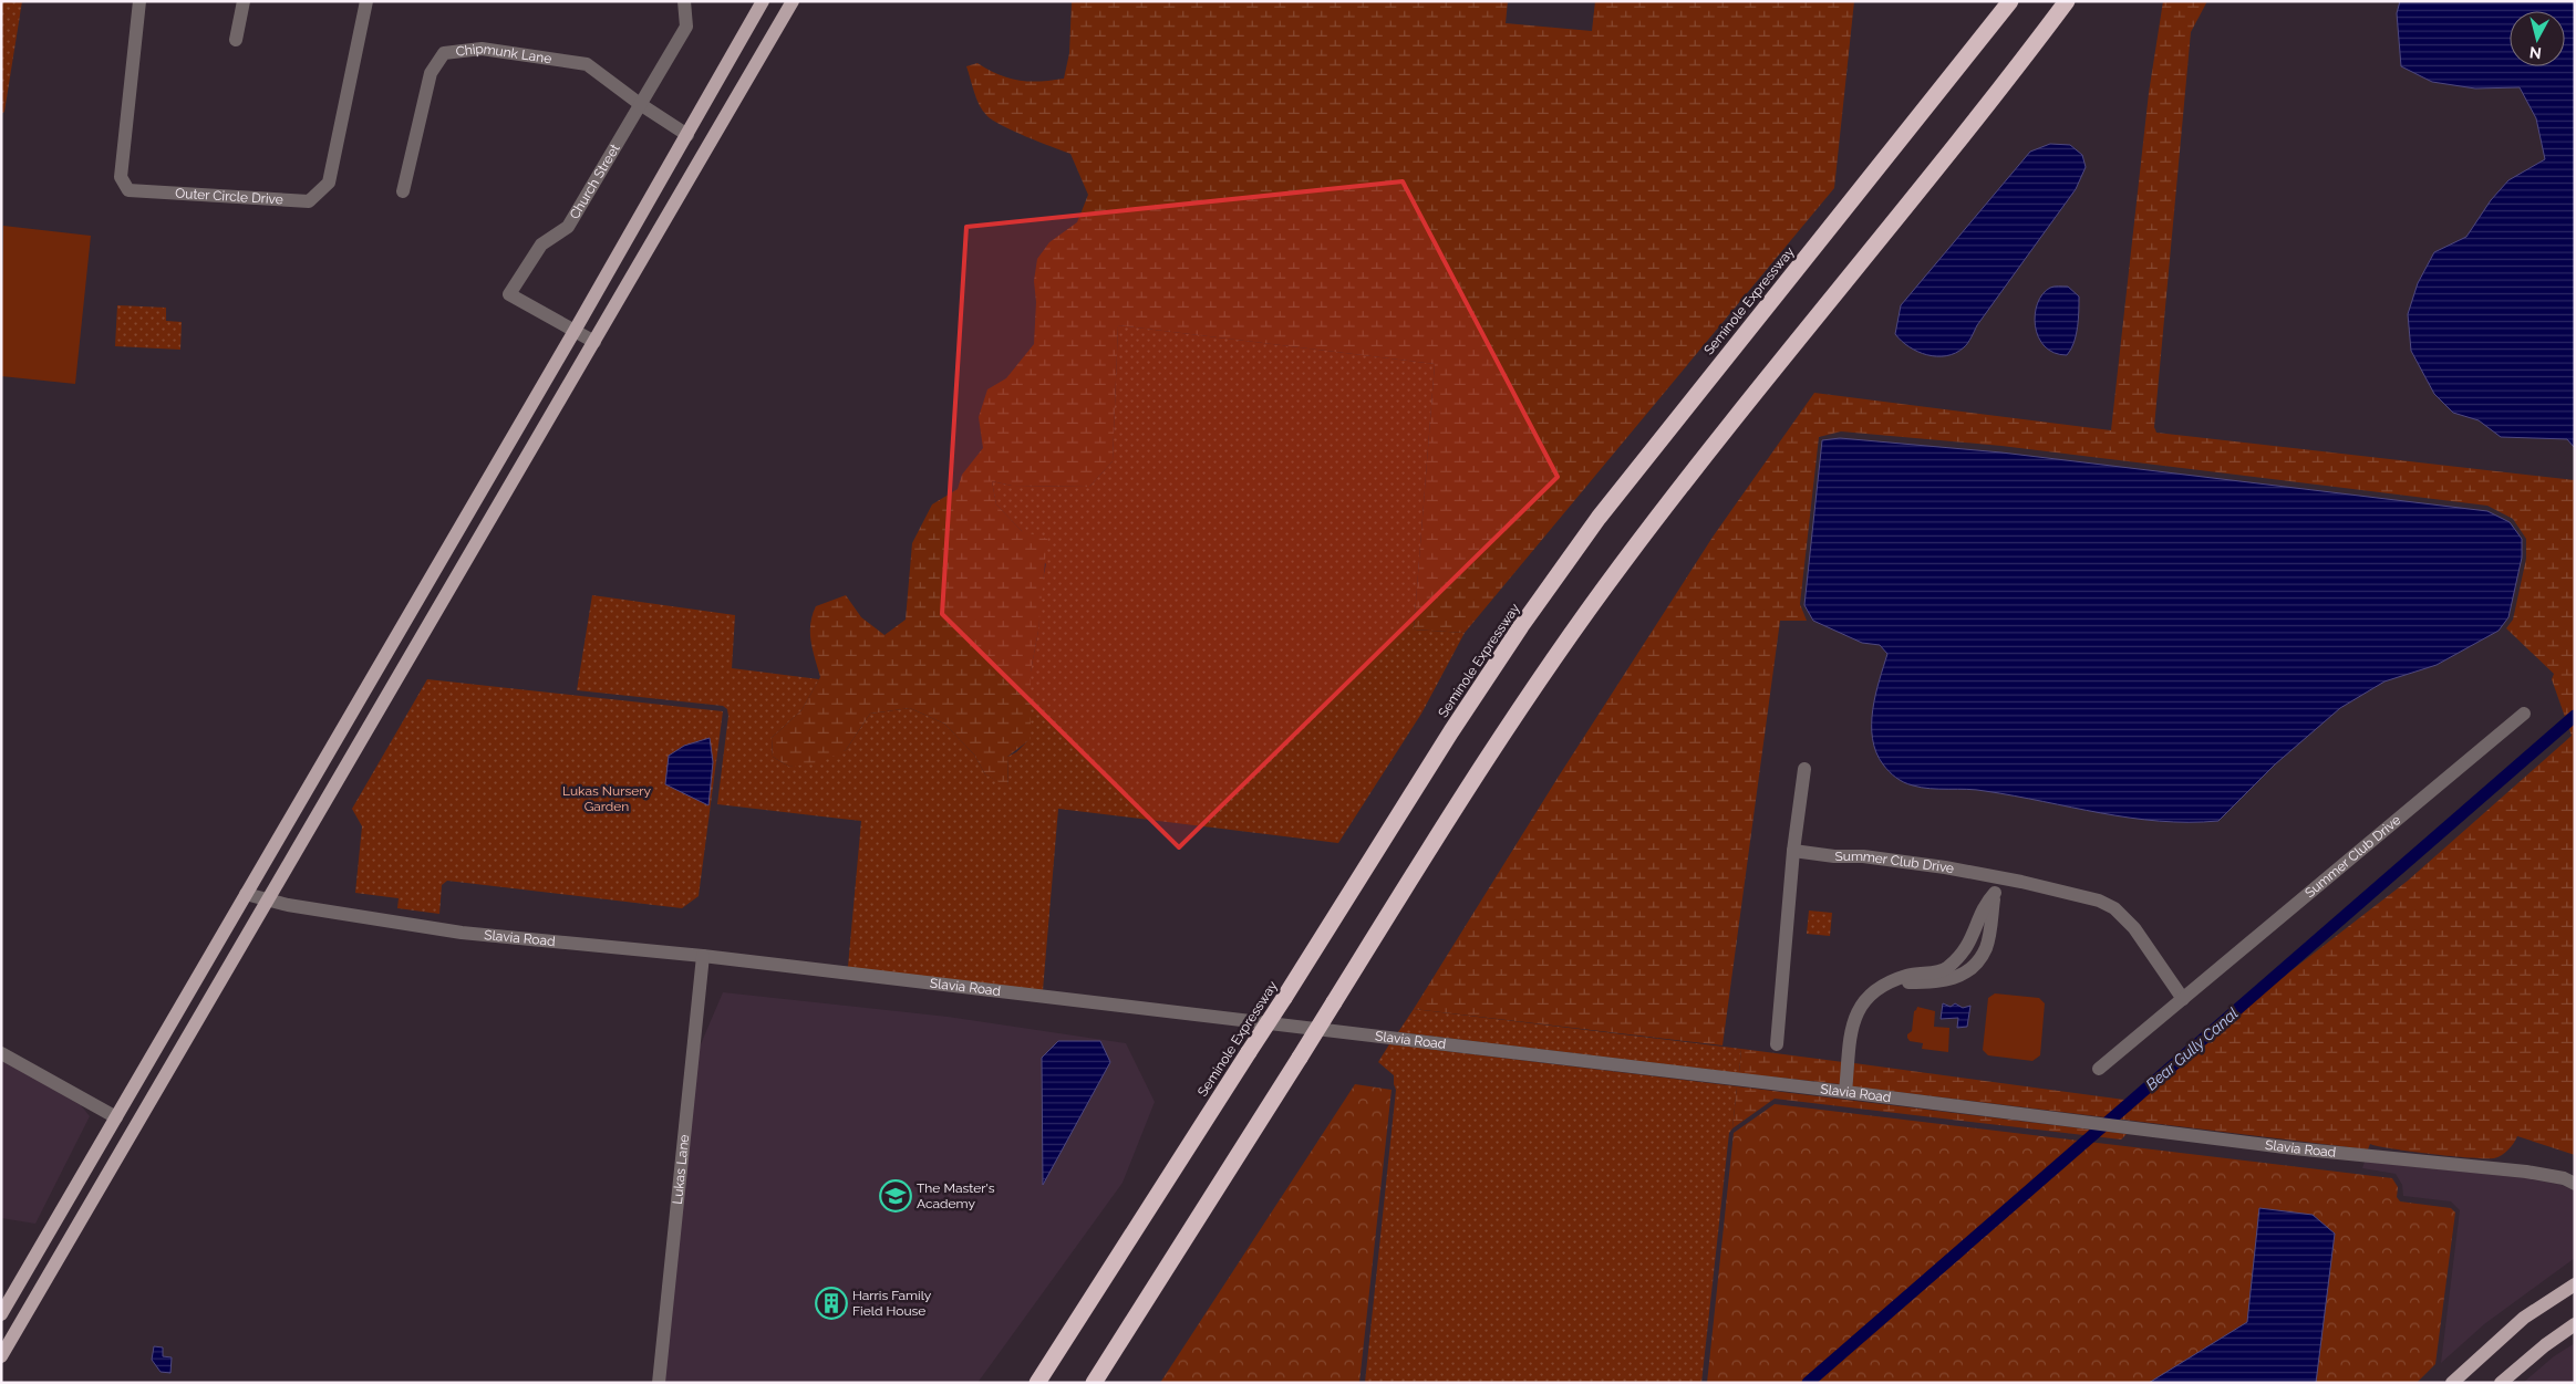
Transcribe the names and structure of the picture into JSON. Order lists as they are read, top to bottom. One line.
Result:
{"streets":{"highway":["Seminole Expressway"],"street":["Chipmunk Lane","Church Street","Outer Circle Drive","Summer Club Drive","Slavia Road","Lukas Lane"]},"crossings":[["Chipmunk Lane","Church Street"],["Slavia Road","Lukas Lane"]],"water":["Bear Gully Canal"],"parks":["Lukas Nursery Garden"],"places":{"school or university":["The Master's Academy"],"building":["Harris Family Field House"]},"north":"bottom"}
